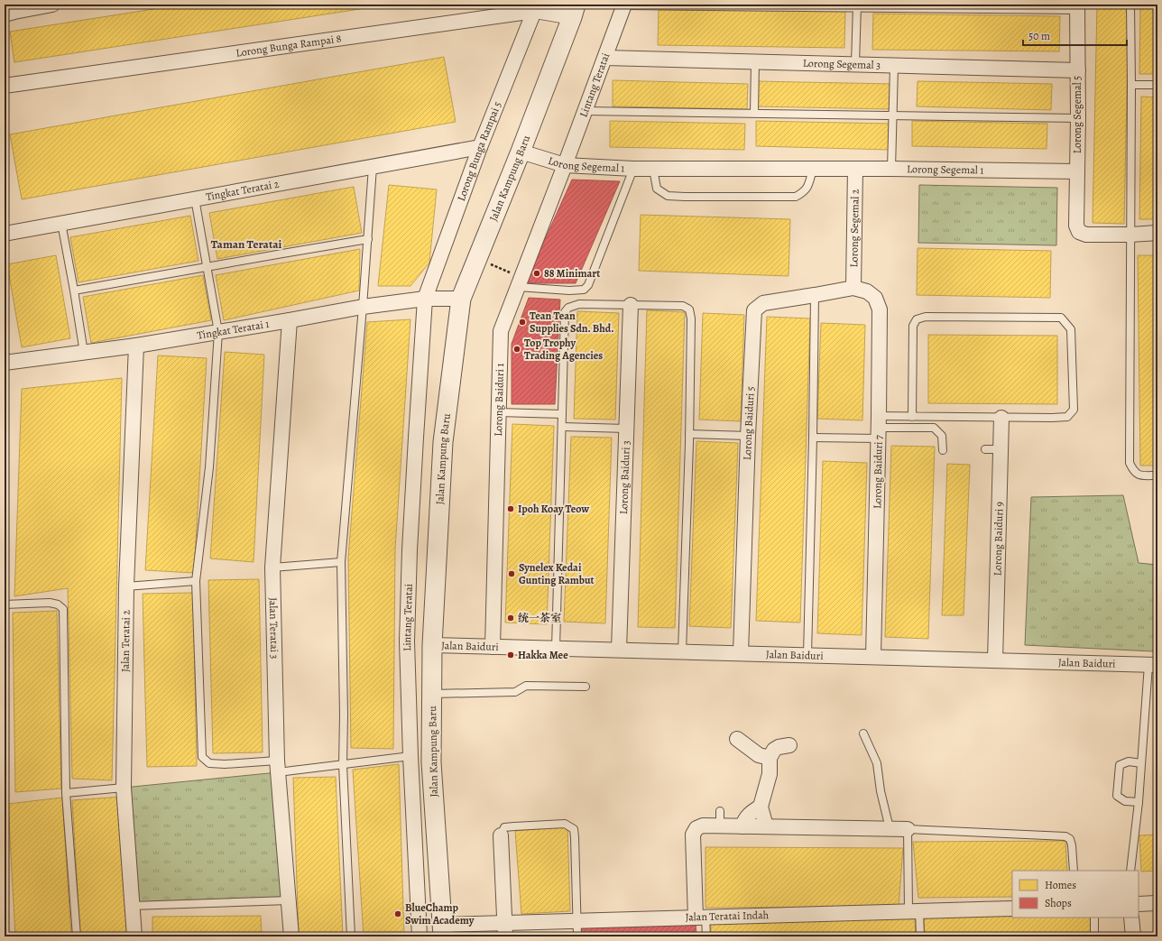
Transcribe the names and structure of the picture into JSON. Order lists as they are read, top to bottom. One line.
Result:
{"streets":{"street":["Lorong Bunga Rampai 8","Lorong Segemal 3","Lintang Teratai","Lorong Segemal 5","Lorong Bunga Rampai 5","Lorong Segemal 1","Jalan Kampung Baru","Tingkat Teratai 2","Lorong Segemal 2","Tingkat Teratai 1","Lorong Baiduri 1","Lorong Baiduri 5","Lorong Baiduri 7","Lorong Baiduri 3","Lorong Baiduri 9","Jalan Teratai 3","Jalan Teratai 2","Jalan Baiduri","Jalan Teratai Indah"]},"crossings":[["Lorong Bunga Rampai 8","Lorong Bunga Rampai 5"],["Lorong Bunga Rampai 8","Jalan Kampung Baru"],["Lorong Segemal 3","Lintang Teratai"],["Lorong Segemal 3","Lorong Segemal 5"],["Lintang Teratai","Lorong Bunga Rampai 5"],["Lintang Teratai","Lorong Segemal 1"],["Lintang Teratai","Tingkat Teratai 1"],["Lintang Teratai","Lorong Baiduri 1"],["Lorong Segemal 5","Lorong Segemal 1"],["Lorong Bunga Rampai 5","Tingkat Teratai 2"],["Lorong Bunga Rampai 5","Tingkat Teratai 1"],["Lorong Segemal 1","Jalan Kampung Baru"],["Lorong Segemal 1","Lorong Segemal 2"],["Lorong Segemal 1","Lorong Baiduri 1"],["Jalan Kampung Baru","Tingkat Teratai 1"],["Jalan Kampung Baru","Jalan Baiduri"],["Jalan Kampung Baru","Jalan Teratai Indah"],["Lorong Segemal 2","Lorong Baiduri 5"],["Tingkat Teratai 1","Jalan Teratai 3"],["Tingkat Teratai 1","Jalan Teratai 2"],["Lorong Baiduri 1","Jalan Baiduri"],["Lorong Baiduri 5","Lorong Baiduri 7"],["Lorong Baiduri 5","Jalan Baiduri"],["Lorong Baiduri 7","Jalan Baiduri"],["Lorong Baiduri 3","Jalan Baiduri"],["Lorong Baiduri 9","Jalan Baiduri"]],"districts":["Taman Teratai"],"places":["88 Minimart","Tean Tean Supplies Sdn. Bhd.","Top Trophy Trading Agencies","Ipoh Koay Teow","Synelex Kedai Gunting Rambut","统一茶室","Hakka Mee","BlueChamp Swim Academy"],"legend":["Homes","Shops"],"scale_bar":"50 m"}
